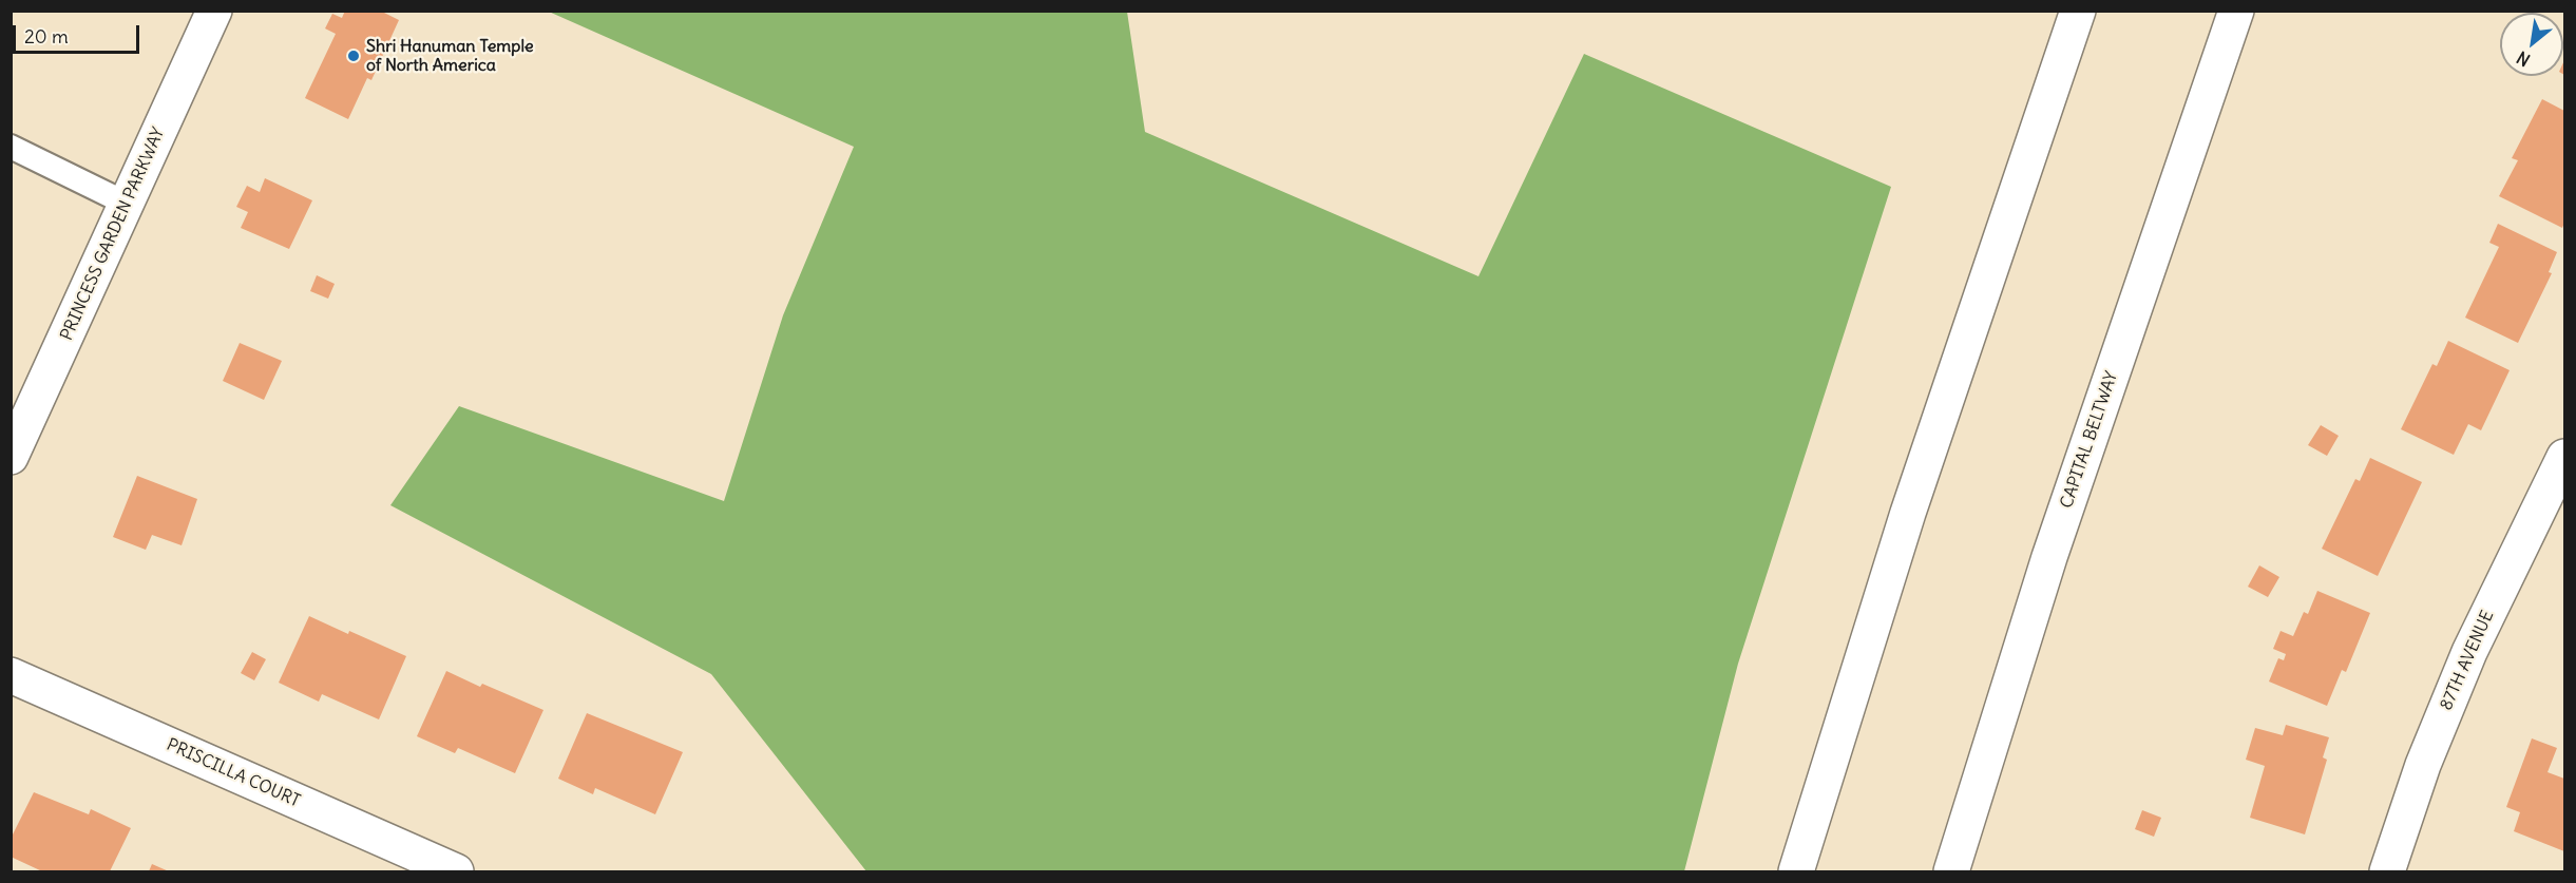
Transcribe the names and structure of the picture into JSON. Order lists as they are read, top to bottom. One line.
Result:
{"streets":{"main road":["PRINCESS GARDEN PARKWAY","CAPITAL BELTWAY","87TH AVENUE","PRISCILLA COURT"]},"places":["Shri Hanuman Temple of North America"],"scale_bar":"20 m","north":"bottom left"}
